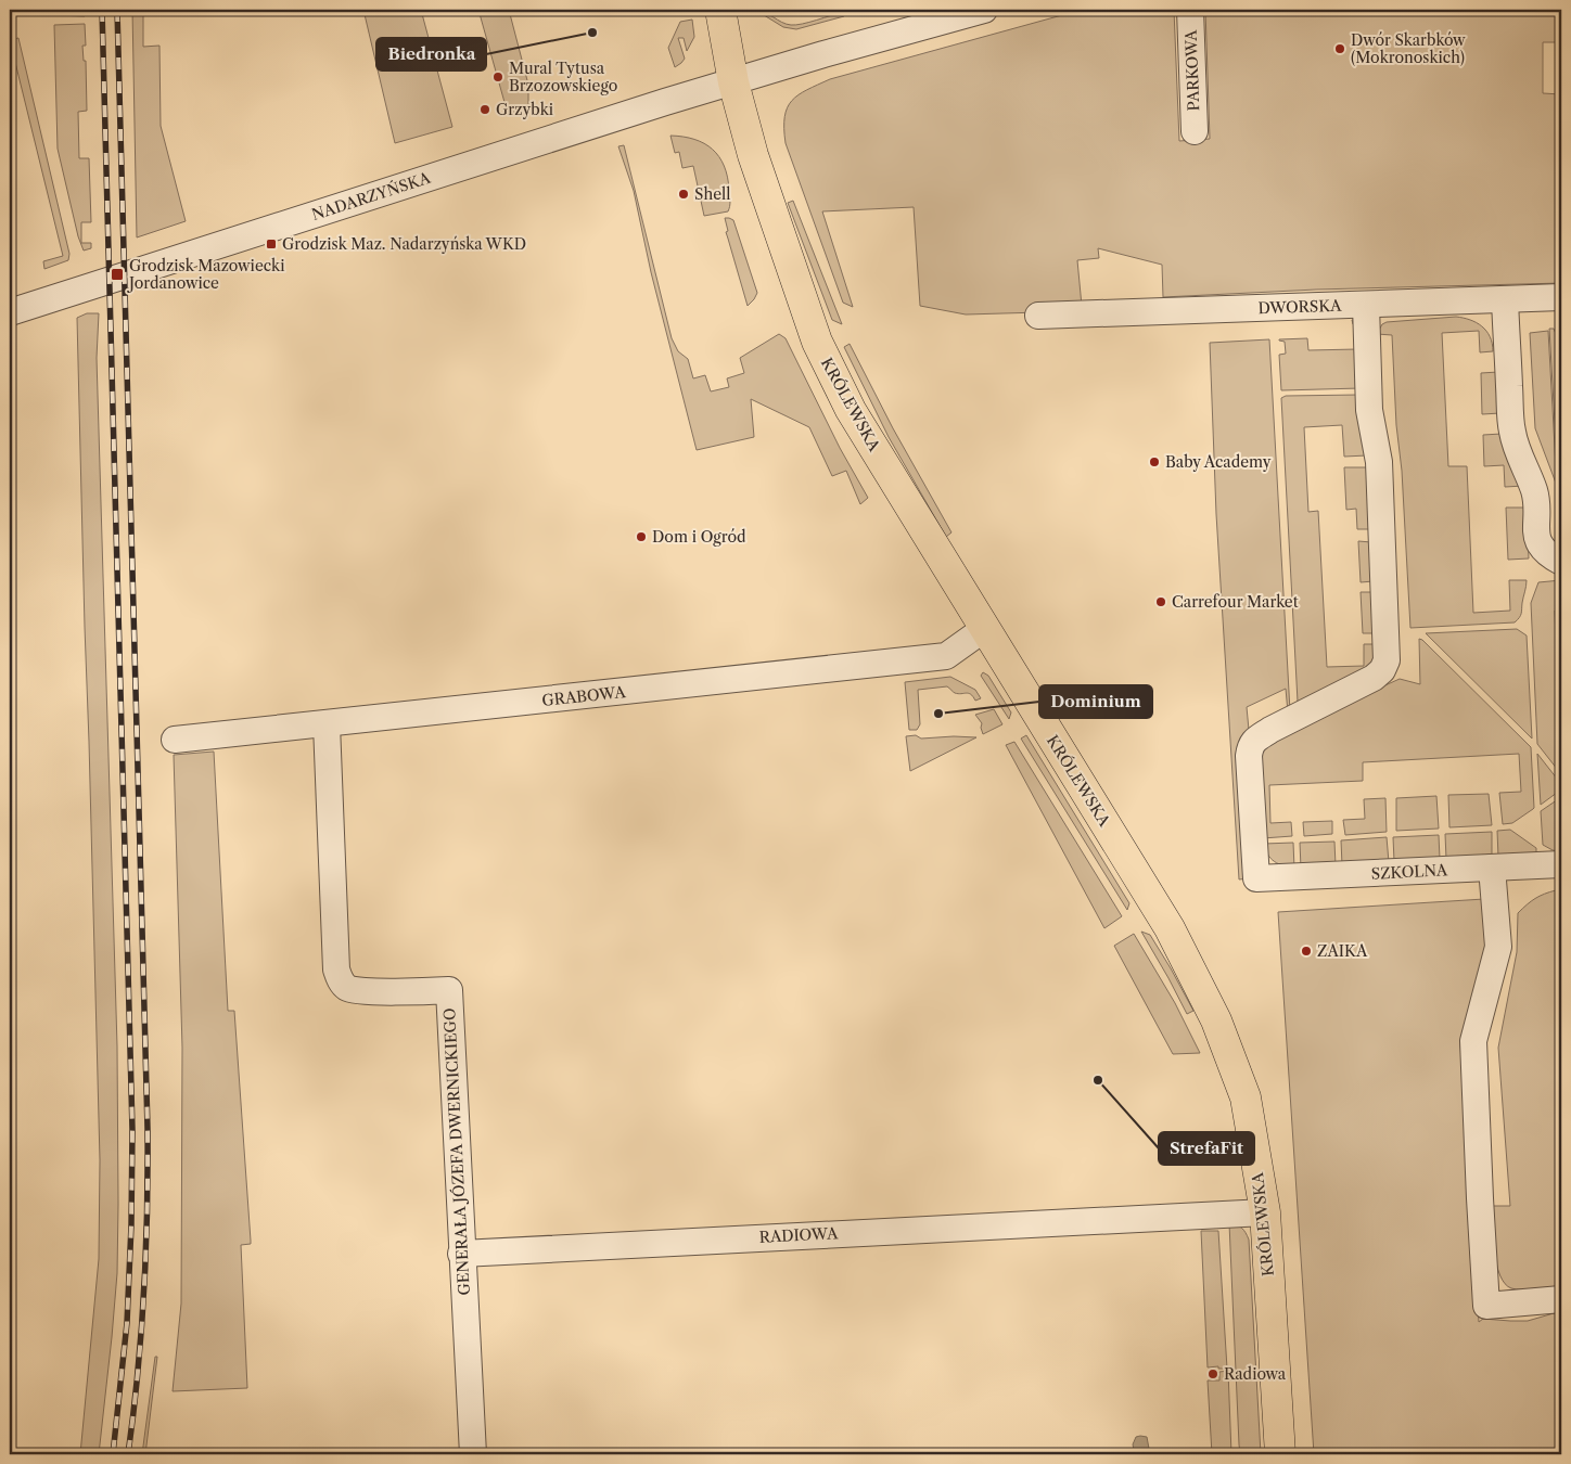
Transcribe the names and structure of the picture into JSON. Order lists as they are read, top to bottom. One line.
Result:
{"streets":{"main road":["KRÓLEWSKA"],"street":["PARKOWA","NADARZYŃSKA","DWORSKA","GRABOWA","SZKOLNA","GENERAŁA JÓZEFA DWERNICKIEGO","RADIOWA"]},"crossings":[["NADARZYŃSKA","KRÓLEWSKA"],["DWORSKA","SZKOLNA"],["KRÓLEWSKA","GRABOWA"],["KRÓLEWSKA","RADIOWA"],["GRABOWA","GENERAŁA JÓZEFA DWERNICKIEGO"],["GENERAŁA JÓZEFA DWERNICKIEGO","RADIOWA"]],"places":{"other":["Biedronka","Dwór Skarbków (Mokronoskich)","Mural Tytusa Brzozowskiego","Grzybki","Shell","Baby Academy","Dom i Ogród","Carrefour Market","Dominium","ZAIKA","StrefaFit","Radiowa"],"transit":["Grodzisk Maz. Nadarzyńska WKD","Grodzisk Mazowiecki Jordanowice"]}}
